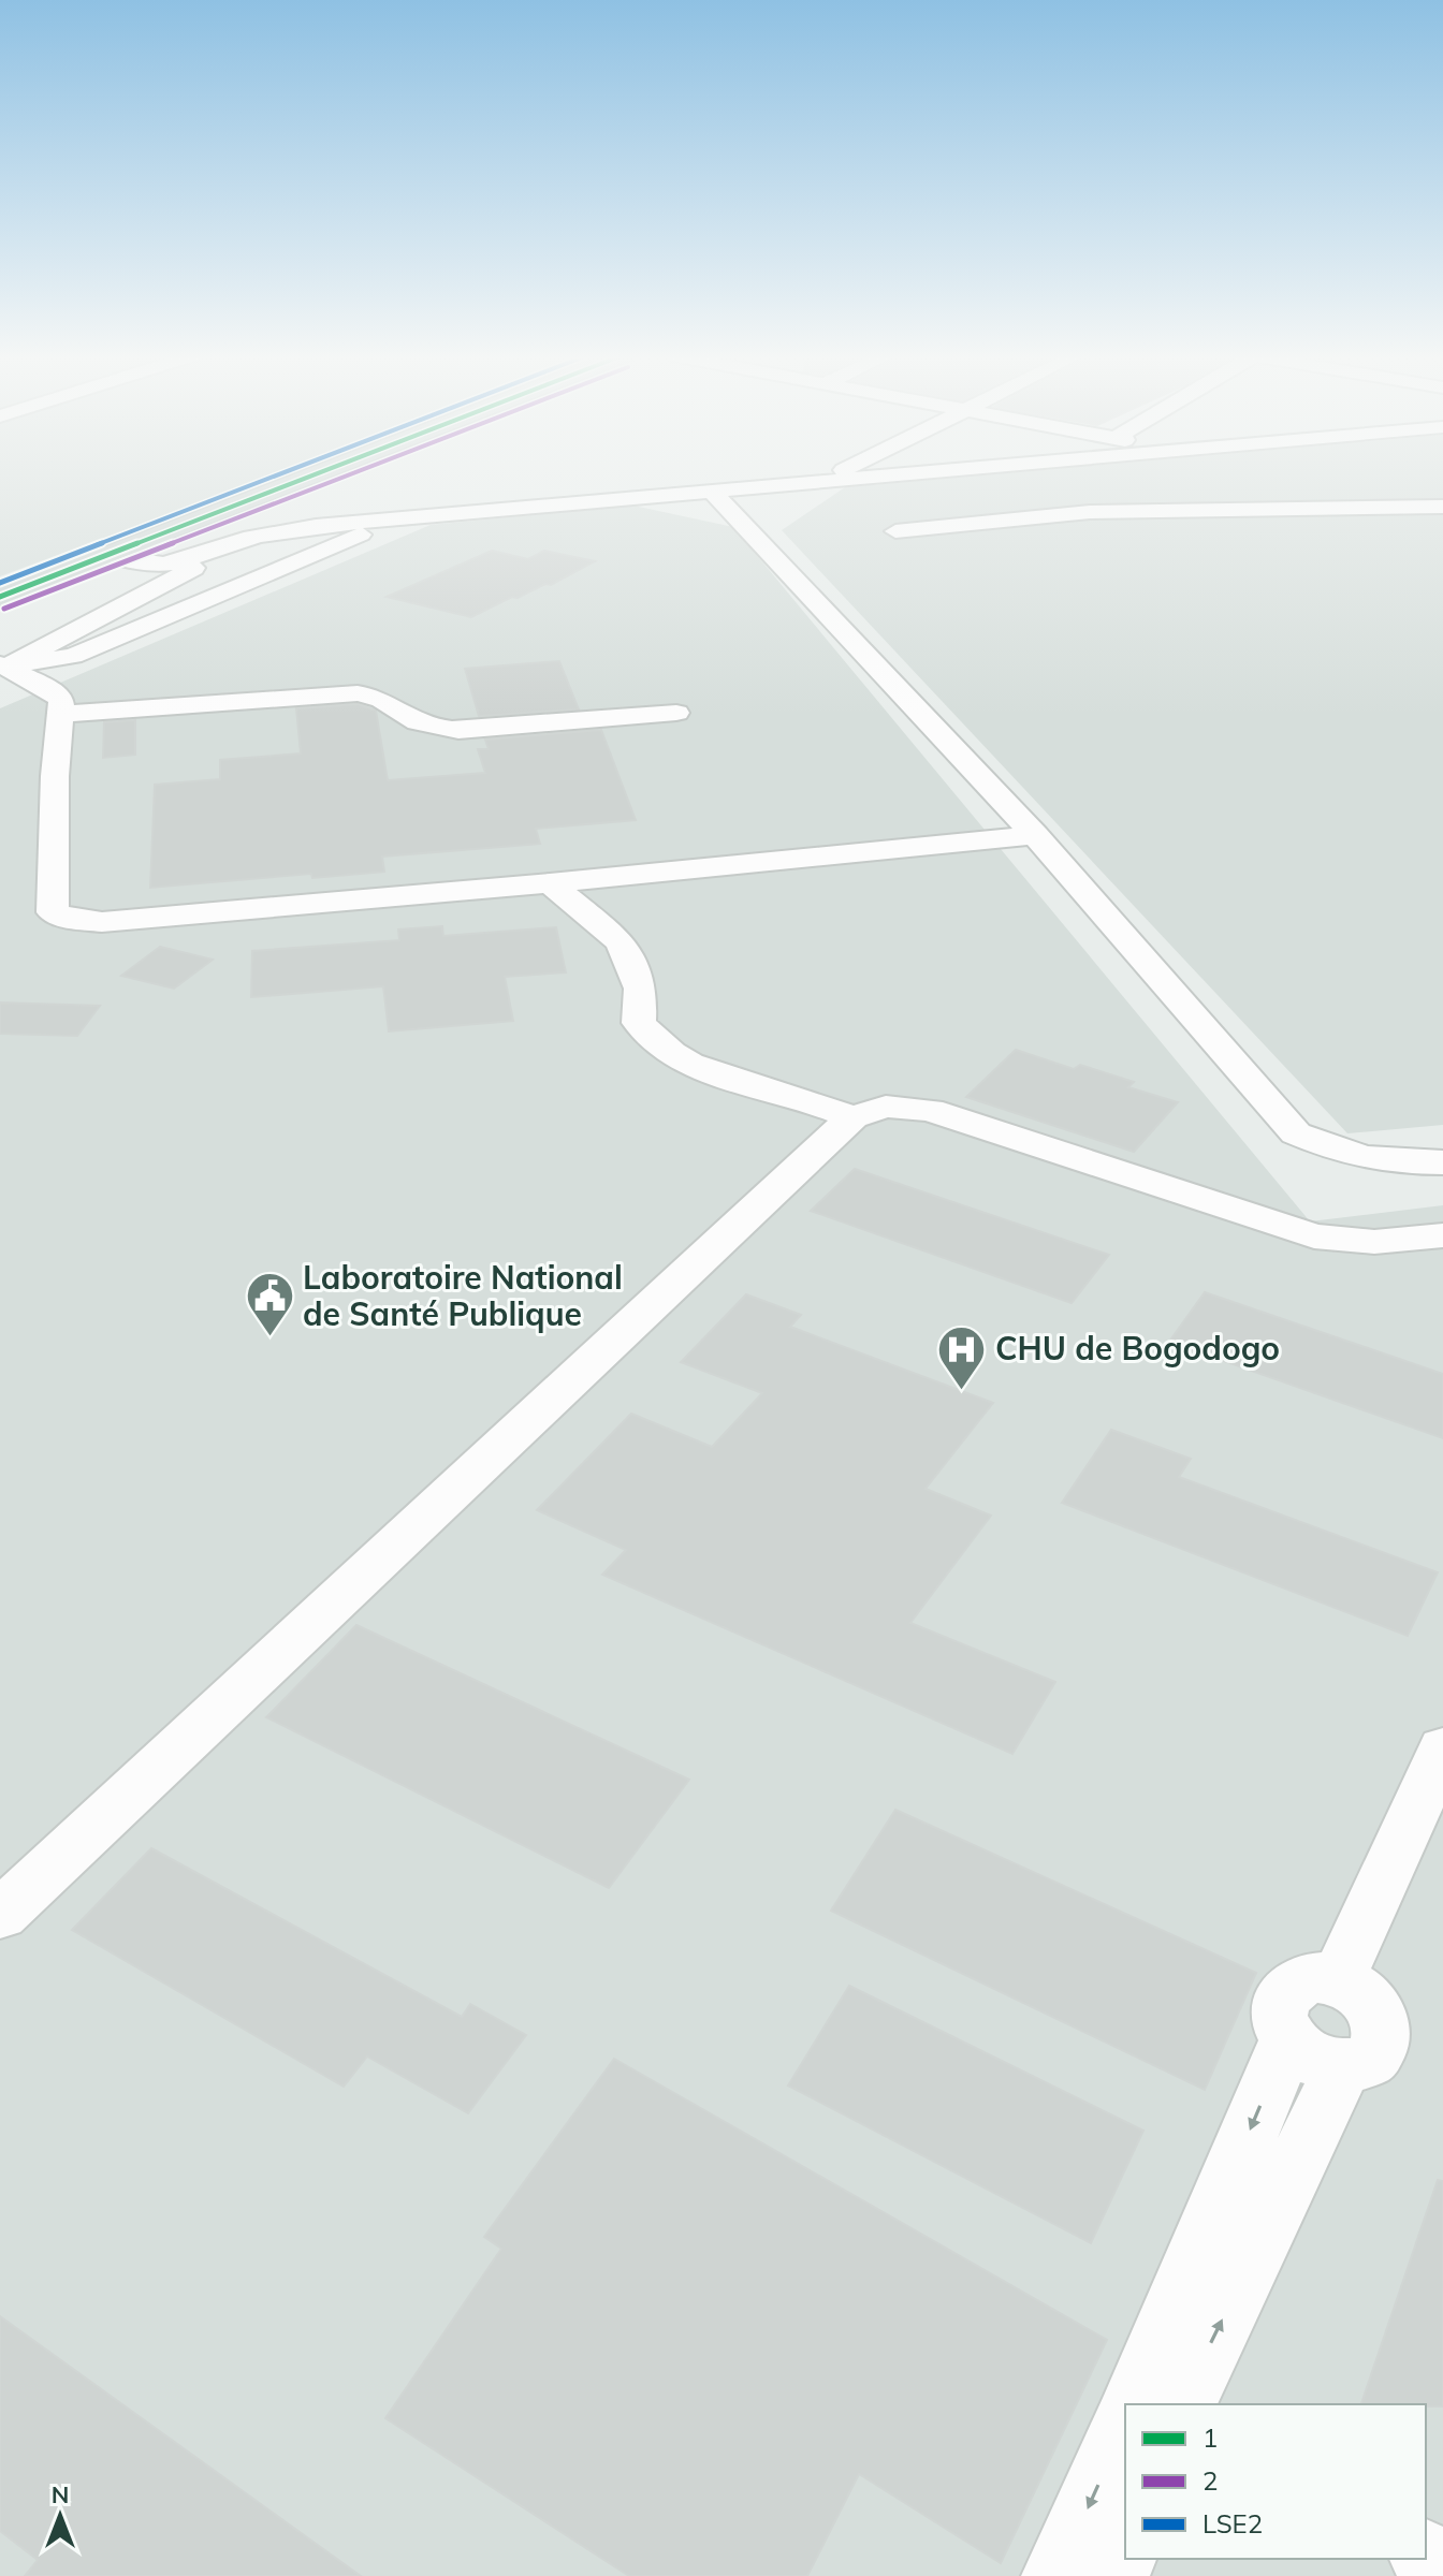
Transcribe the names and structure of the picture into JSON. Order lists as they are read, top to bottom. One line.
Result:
{"places":{"public building":["Laboratoire National de Santé Publique"],"hospital":["CHU de Bogodogo"]},"lines":["transit line 1","transit line 2","transit line LSE2"],"legend":["1","2","LSE2"],"north":"top"}
